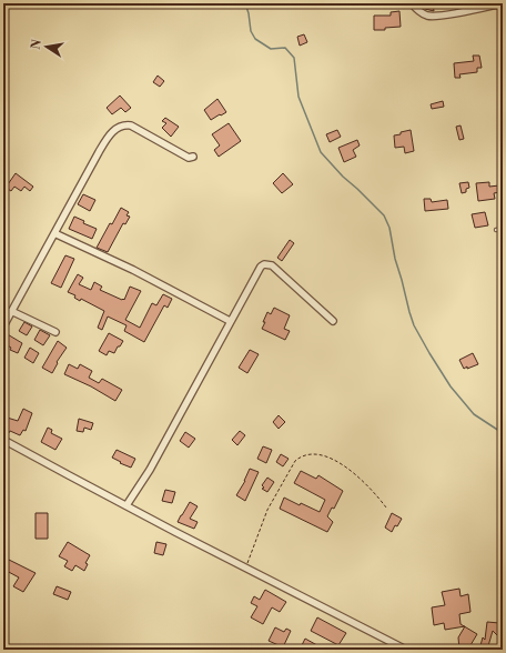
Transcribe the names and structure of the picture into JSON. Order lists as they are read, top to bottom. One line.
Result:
{"north":"left"}
